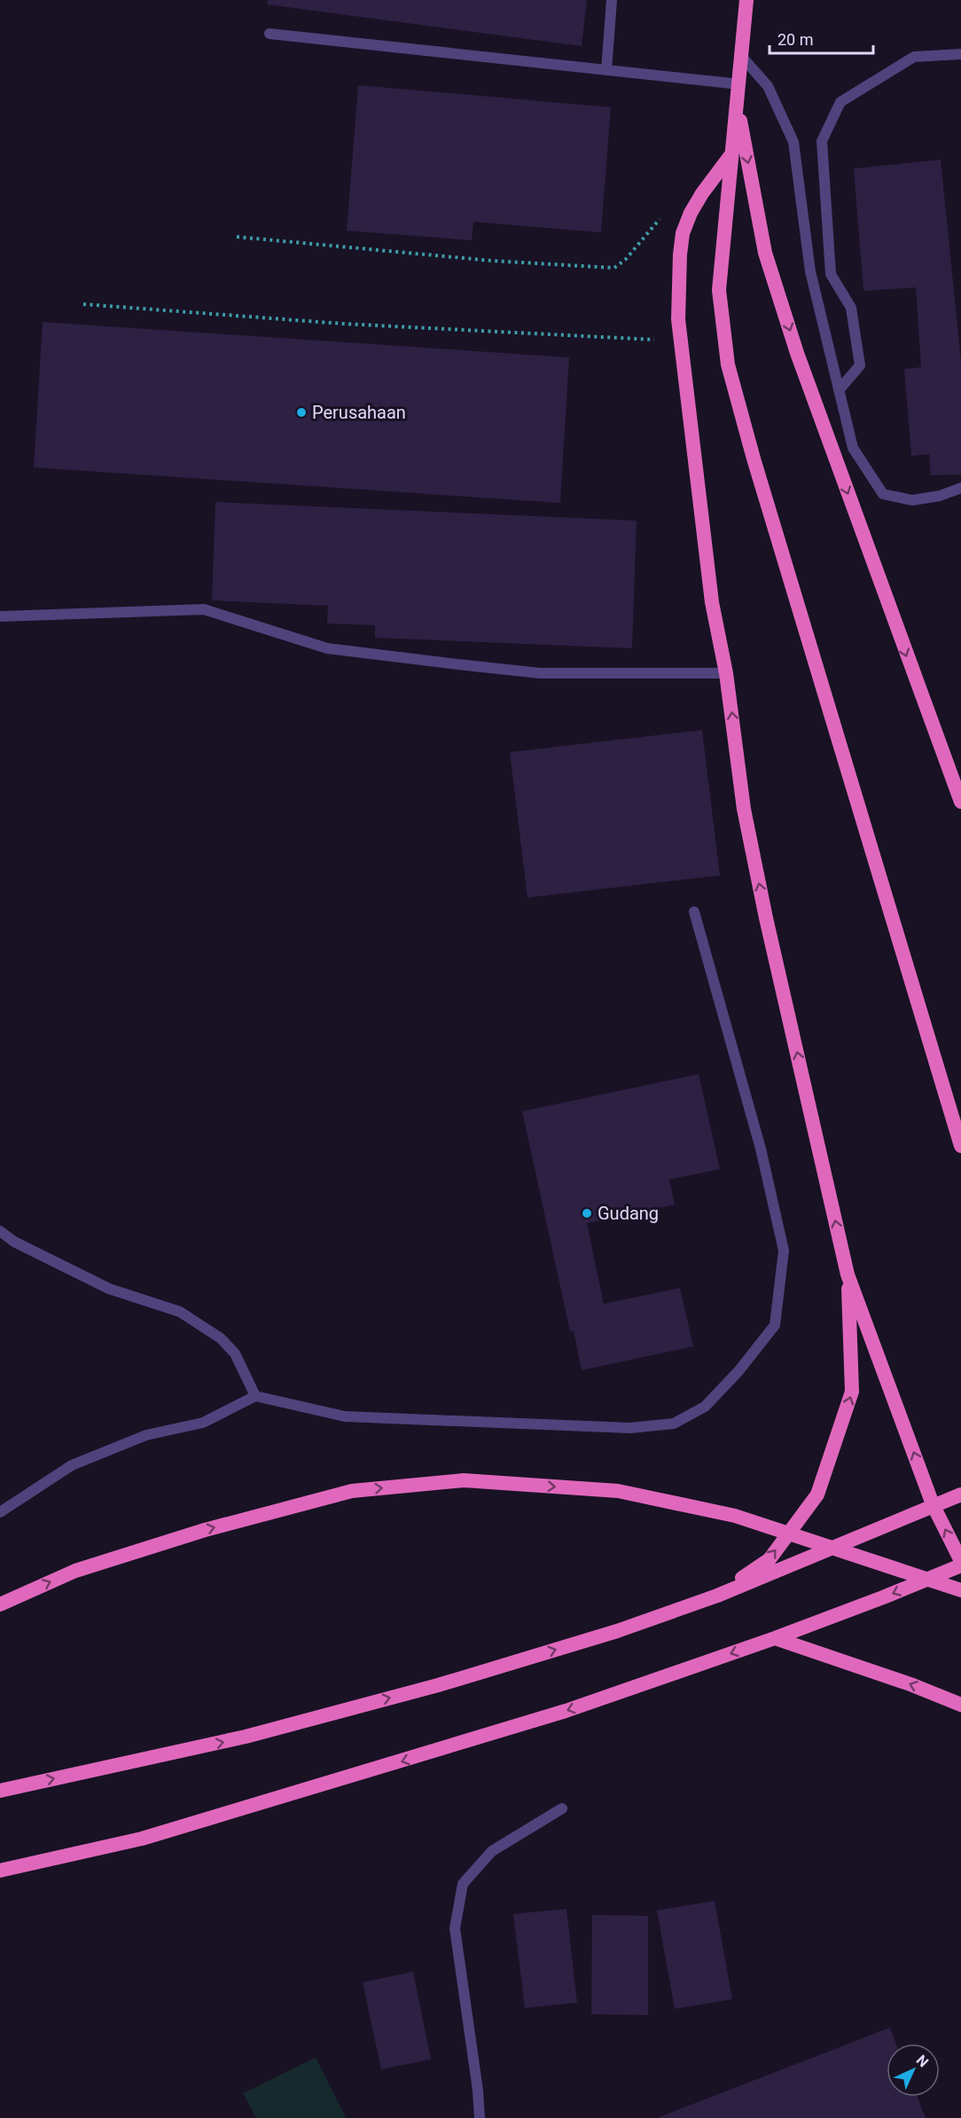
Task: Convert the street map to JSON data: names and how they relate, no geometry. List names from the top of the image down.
{
  "places": ["Perusahaan", "Gudang"],
  "scale_bar": "20 m",
  "north": "top right"
}
